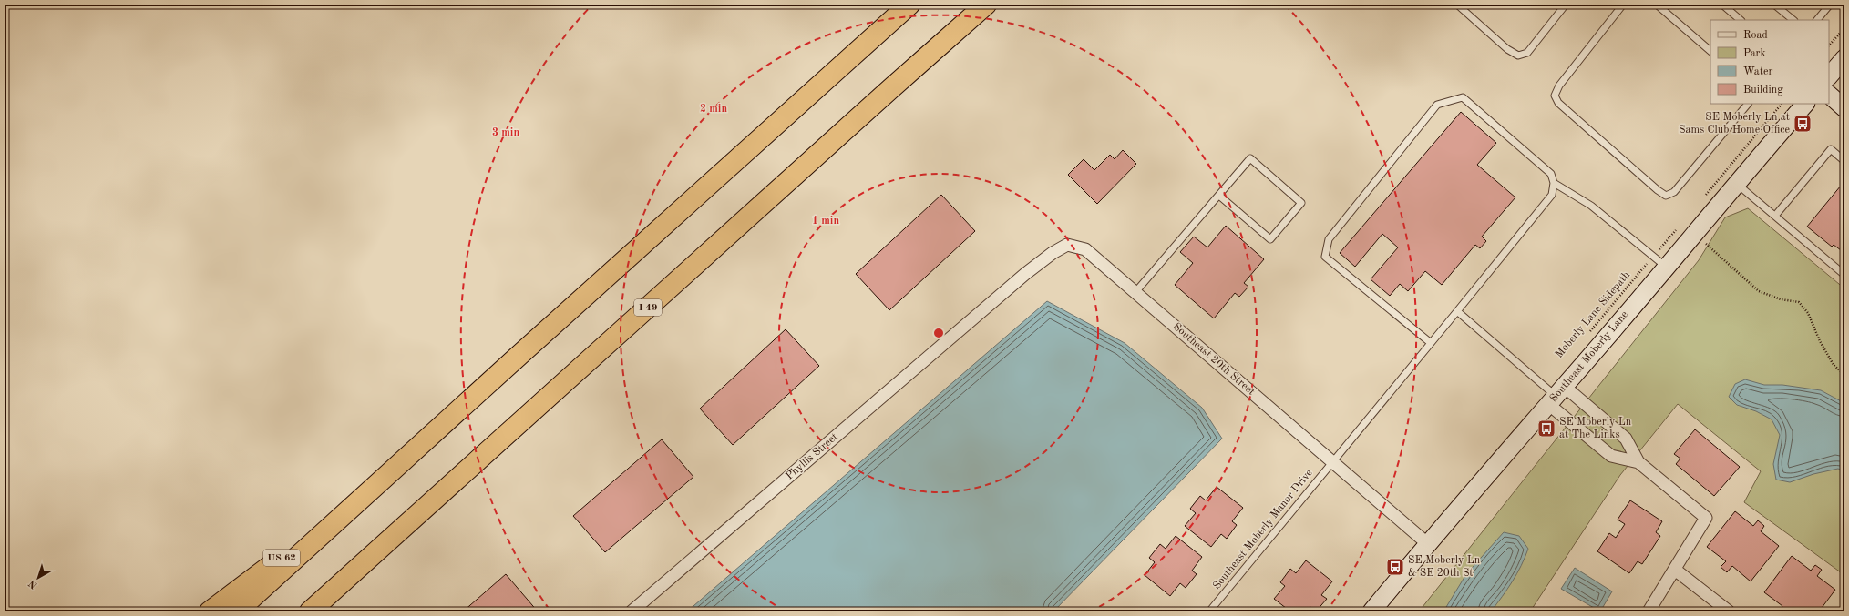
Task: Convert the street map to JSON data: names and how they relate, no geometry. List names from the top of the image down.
{
  "streets": {
    "highway": ["I 49", "US 62"],
    "street": ["Southeast Moberly Lane", "Southeast 20th Street", "Phyllis Street"],
    "lane": ["Southeast Moberly Manor Drive"],
    "path": ["Moberly Lane Sidepath"]
  },
  "crossings": [
    ["Southeast Moberly Lane", "Southeast 20th Street"],
    ["Southeast 20th Street", "Phyllis Street"],
    ["Southeast 20th Street", "Southeast Moberly Manor Drive"]
  ],
  "places": {
    "bus stop": ["SE Moberly Ln at Sams Club Home Office", "SE Moberly Ln at The Links", "SE Moberly Ln & SE 20th St"]
  },
  "legend": [
    "Road",
    "Park",
    "Water",
    "Building"
  ],
  "north": "bottom left",
  "rings": ["2 min", "3 min", "1 min"]
}
